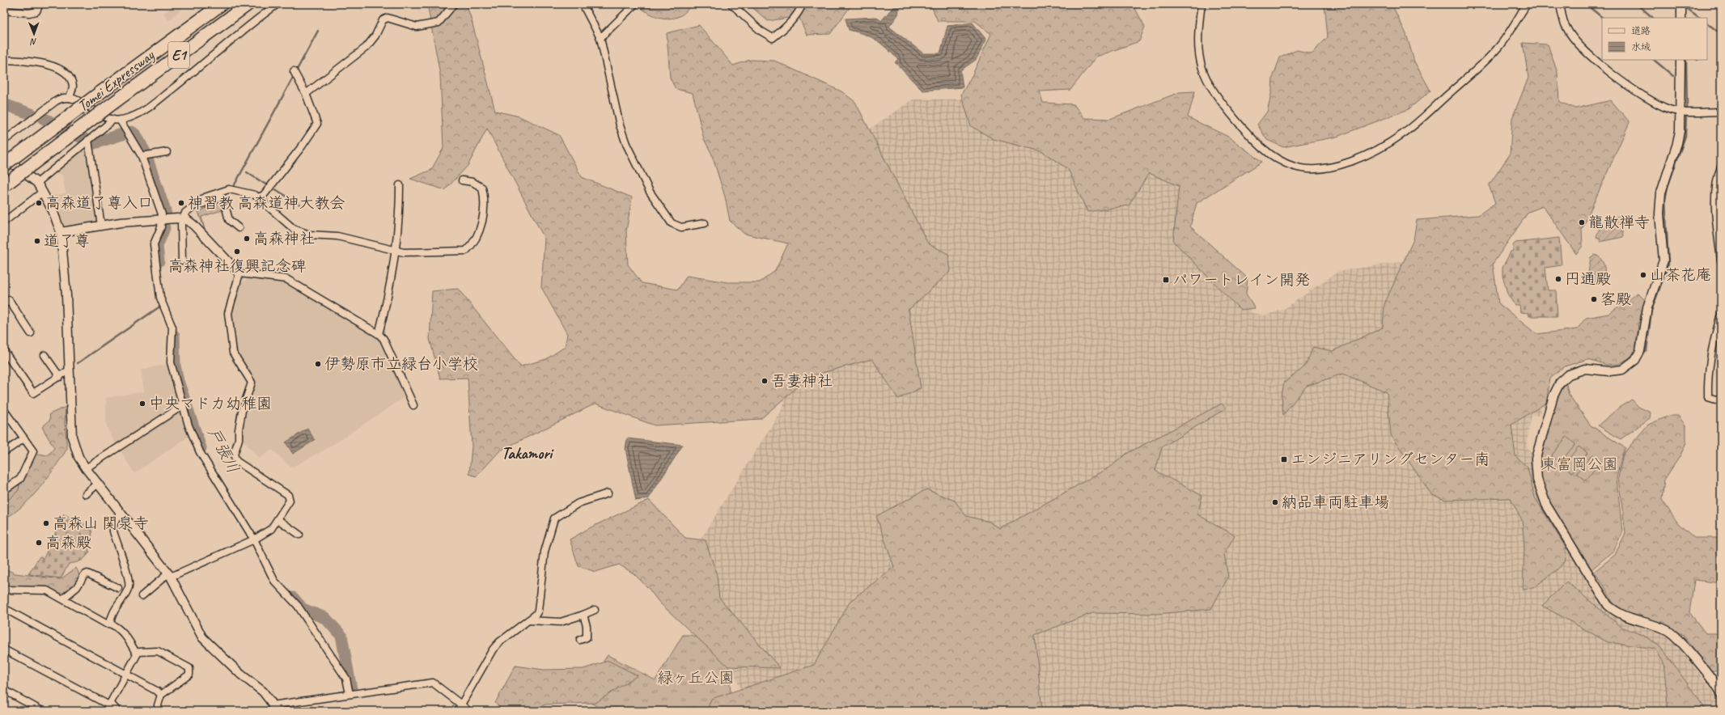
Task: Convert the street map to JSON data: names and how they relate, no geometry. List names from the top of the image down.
{
  "streets": {
    "highway": ["E1", "Tomei Expressway"]
  },
  "districts": ["Takamori"],
  "water": ["戸張川"],
  "parks": ["東富岡公園", "緑ヶ丘公園"],
  "places": {
    "other": [
      "高森道了尊入口",
      "神習教 高森道神大教会",
      "龍散禅寺",
      "高森神社",
      "道了尊",
      "高森神社復興記念碑",
      "山茶花庵",
      "円通殿",
      "客殿",
      "伊勢原市立緑台小学校",
      "吾妻神社",
      "中央マドカ幼稚園",
      "納品車両駐車場",
      "高森山 関泉寺",
      "高森殿"
    ],
    "transit": ["パワートレイン開発", "エンジニアリングセンター南"]
  },
  "legend": ["道路", "水域"],
  "north": "bottom"
}
